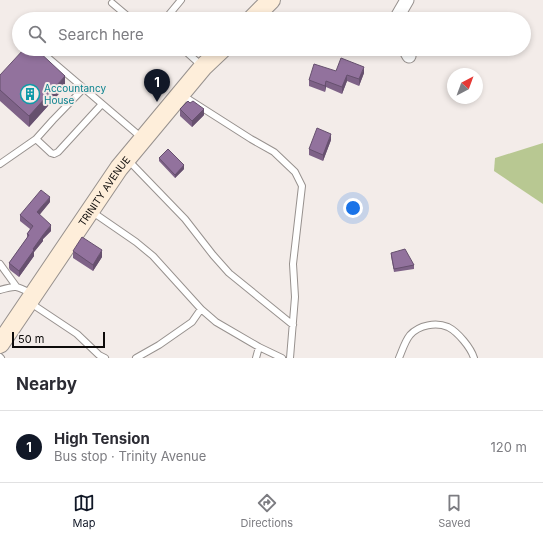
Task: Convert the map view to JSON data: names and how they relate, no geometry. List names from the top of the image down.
{
  "streets": {
    "street": ["TRINITY AVENUE"]
  },
  "places": {
    "building": ["Accountancy House"]
  },
  "scale_bar": "50 m",
  "north": "top right",
  "page": {
    "search": "Search here",
    "pins": "1",
    "scale": "50 m",
    "heading": "Nearby",
    "list": [
      {
        "mark": "1",
        "name": "High Tension",
        "note": "Bus stop · Trinity Avenue",
        "value": "120 m"
      }
    ],
    "nav": ["Map", "Directions", "Saved"]
  }
}
